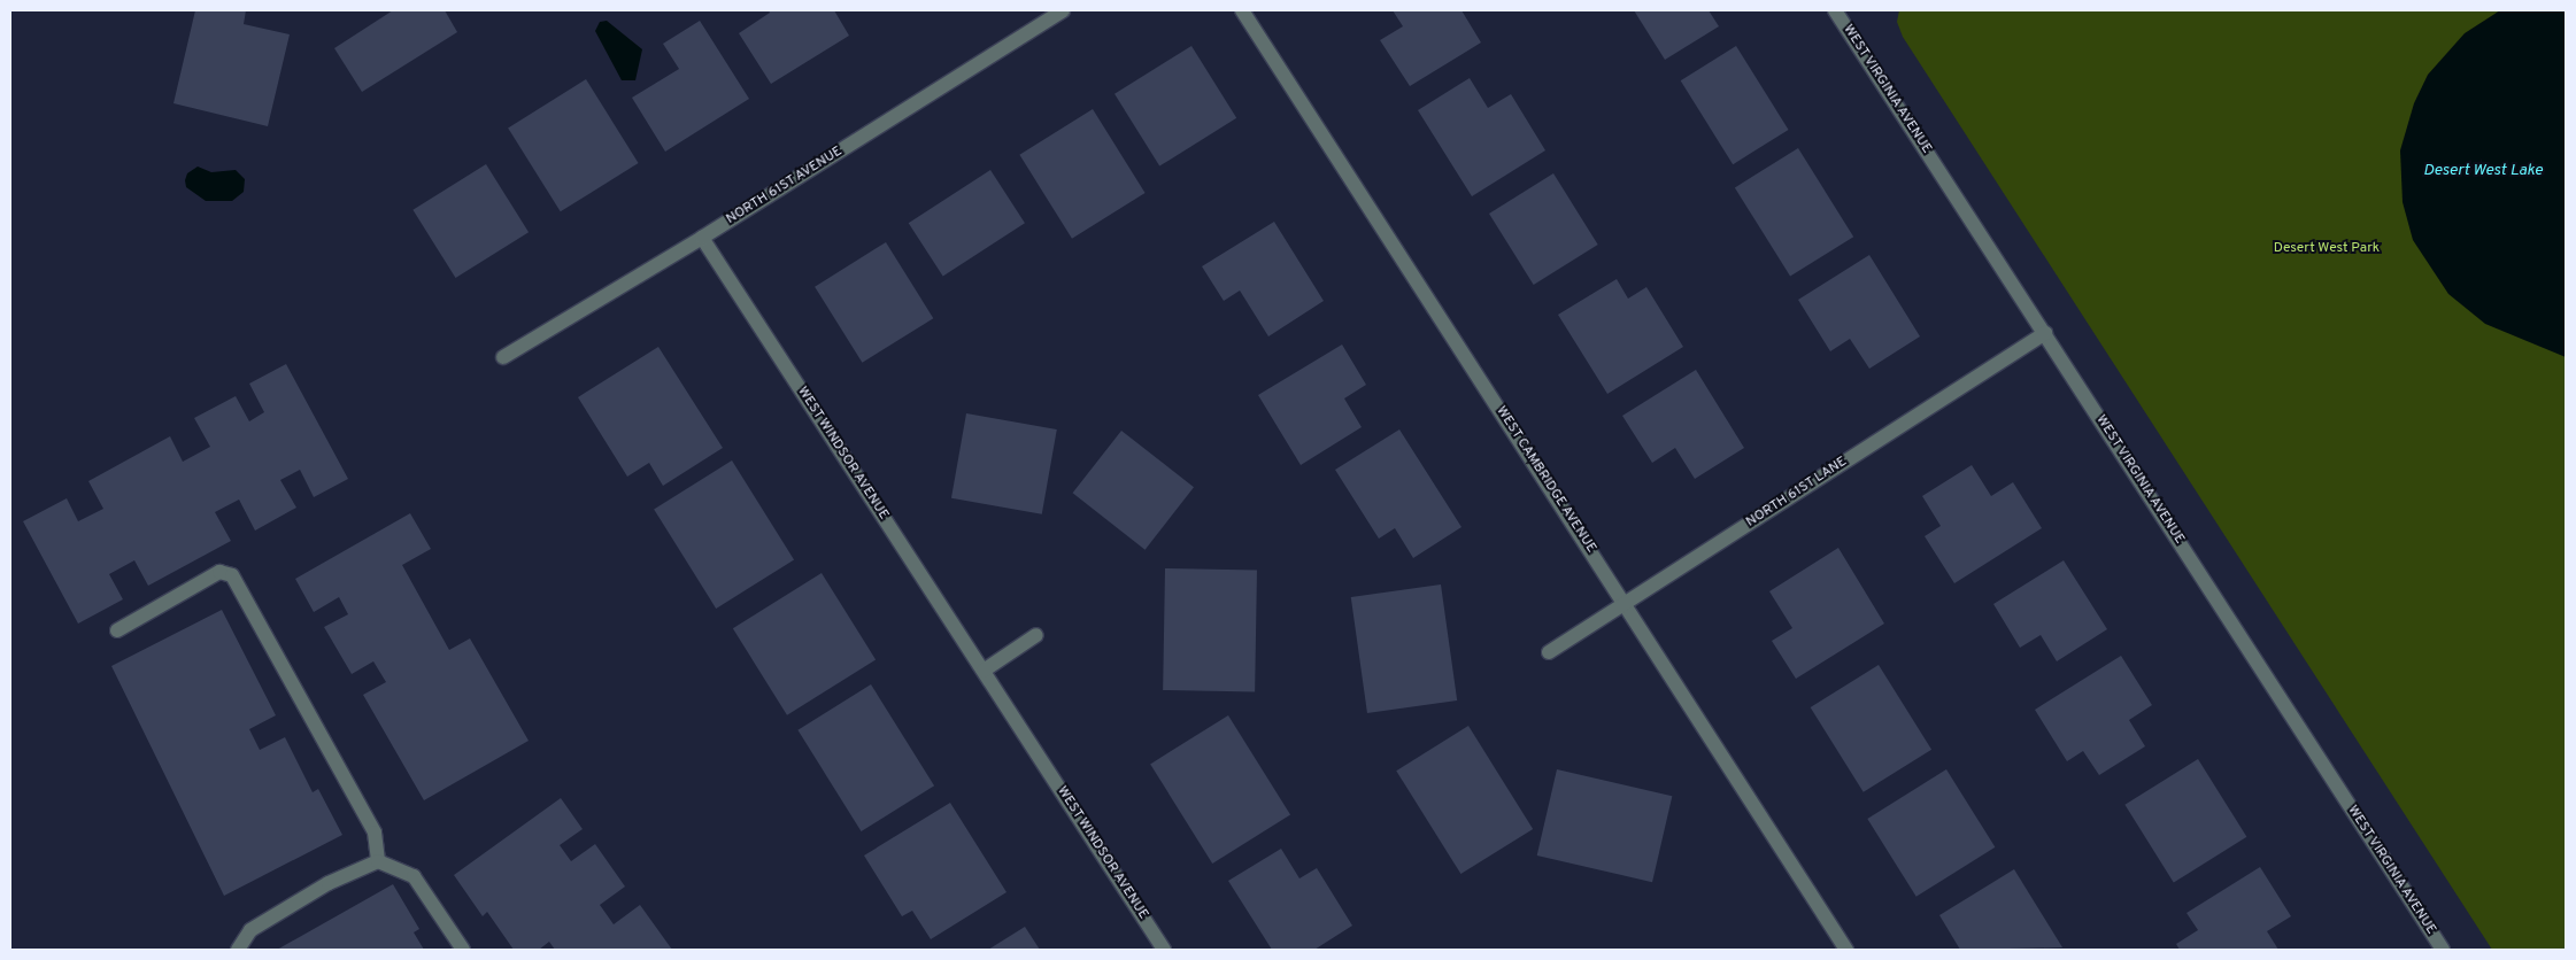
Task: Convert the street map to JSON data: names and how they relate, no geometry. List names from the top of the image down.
{
  "streets": {
    "street": [
      "WEST VIRGINIA AVENUE",
      "NORTH 61ST AVENUE",
      "WEST WINDSOR AVENUE",
      "WEST CAMBRIDGE AVENUE",
      "NORTH 61ST LANE"
    ]
  },
  "crossings": [
    ["WEST VIRGINIA AVENUE", "NORTH 61ST LANE"],
    ["NORTH 61ST AVENUE", "WEST WINDSOR AVENUE"],
    ["WEST CAMBRIDGE AVENUE", "NORTH 61ST LANE"]
  ],
  "water": ["Desert West Lake"],
  "parks": ["Desert West Park"]
}
